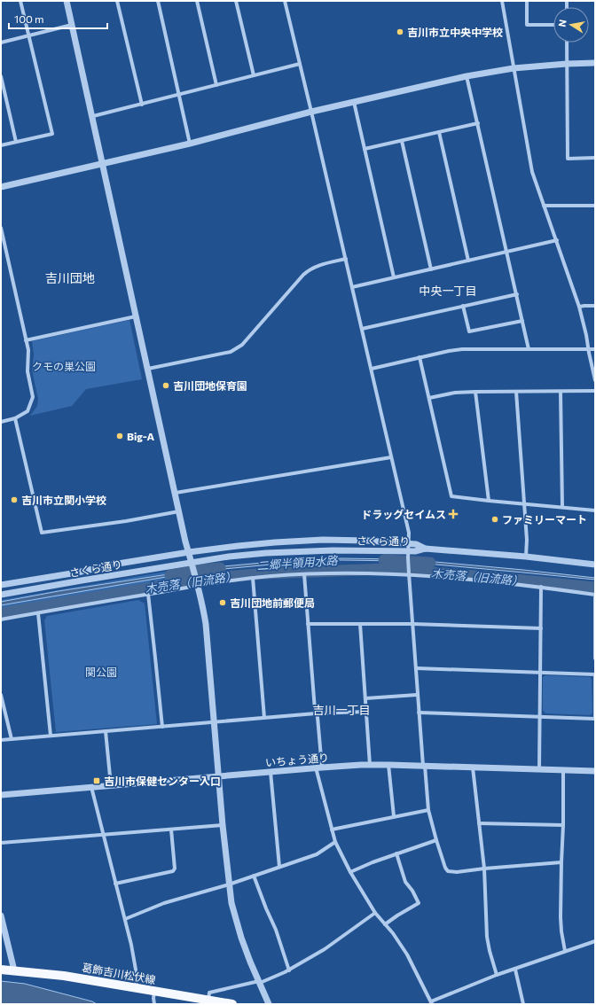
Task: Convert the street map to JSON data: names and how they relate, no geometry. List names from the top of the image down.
{
  "streets": {
    "main road": ["葛飾吉川松伏線"],
    "street": ["さくら通り", "いちょう通り"]
  },
  "districts": ["吉川団地", "中央一丁目", "吉川一丁目"],
  "water": ["二郷半領用水路", "木売落（旧流路）"],
  "parks": ["クモの巣公園", "関公園"],
  "places": {
    "other": [
      "吉川市立中央中学校",
      "吉川団地保育園",
      "Big-A",
      "吉川市立関小学校",
      "ファミリーマート",
      "吉川団地前郵便局"
    ],
    "health": ["ドラッグセイムス"],
    "transit": ["吉川市保健センター入口"]
  },
  "scale_bar": "100 m",
  "north": "left"
}
